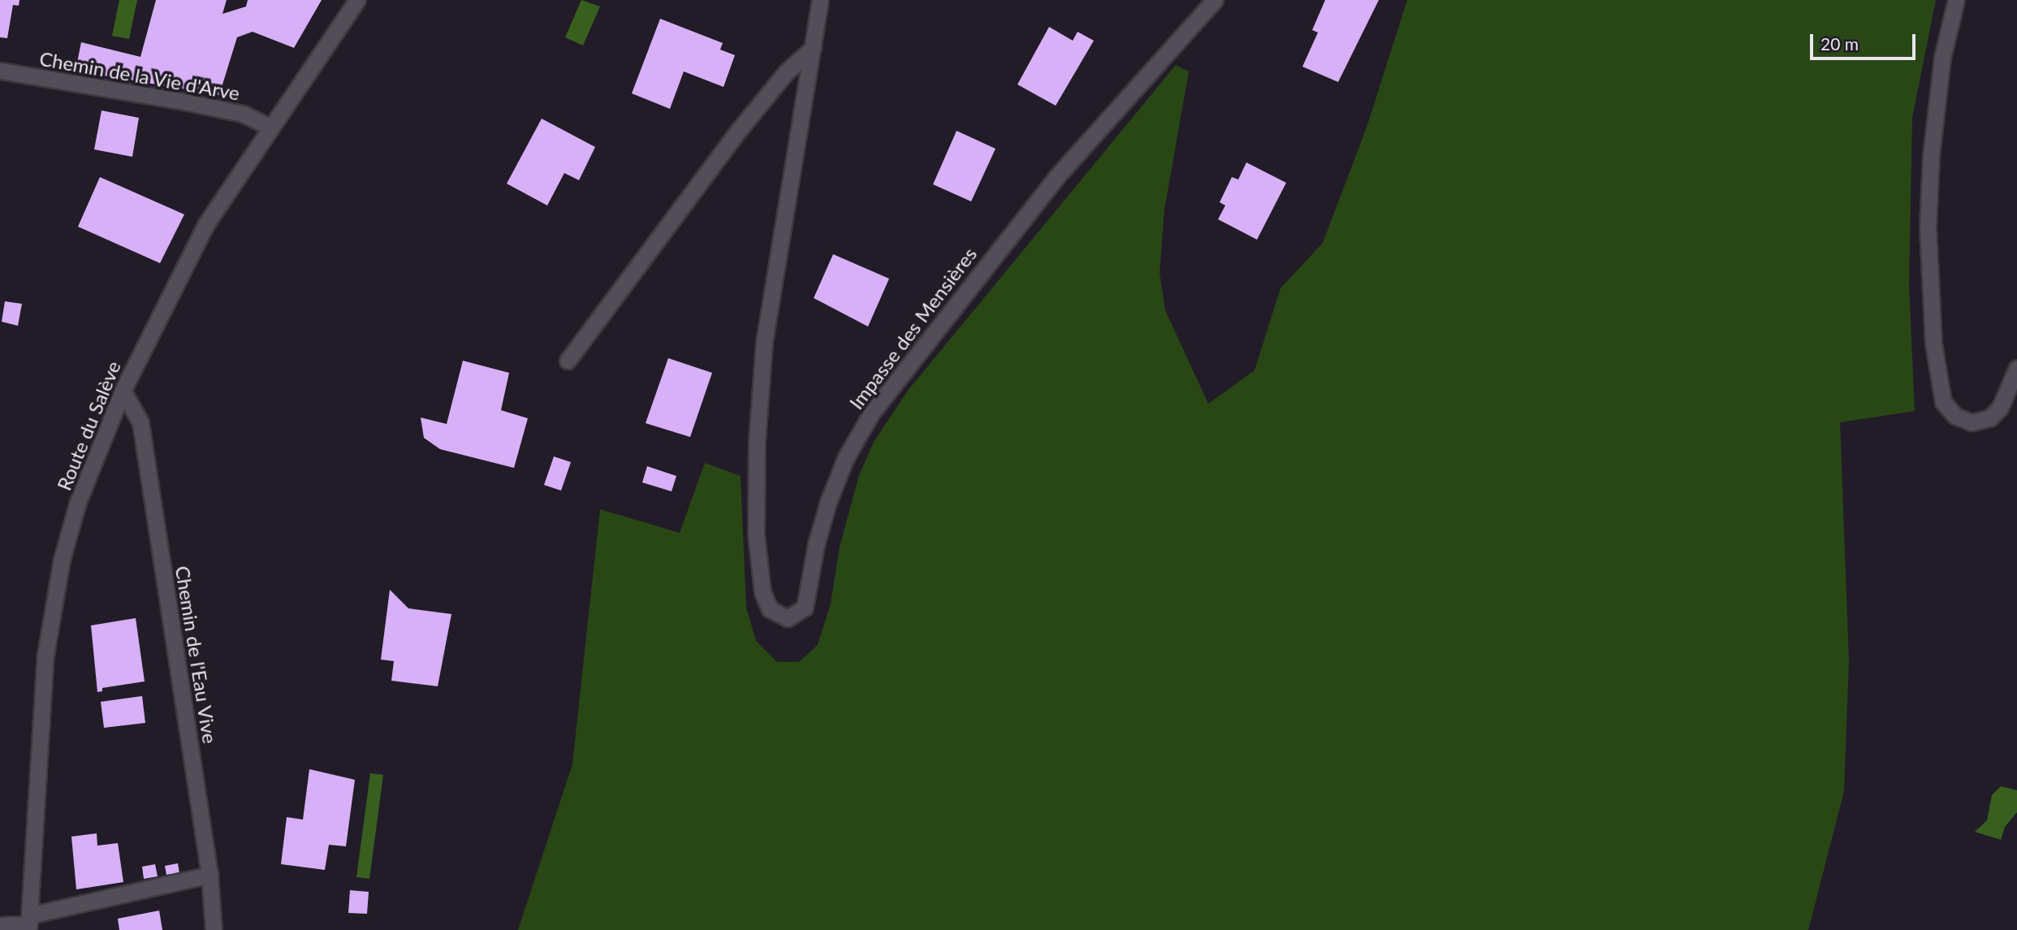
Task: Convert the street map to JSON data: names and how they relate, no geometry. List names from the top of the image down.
{
  "streets": {
    "street": [
      "Chemin de la Vie d'Arve",
      "Impasse des Mensières",
      "Route du Salève",
      "Chemin de l'Eau Vive"
    ]
  },
  "crossings": [
    ["Chemin de la Vie d'Arve", "Route du Salève"],
    ["Route du Salève", "Chemin de l'Eau Vive"]
  ],
  "scale_bar": "20 m"
}
